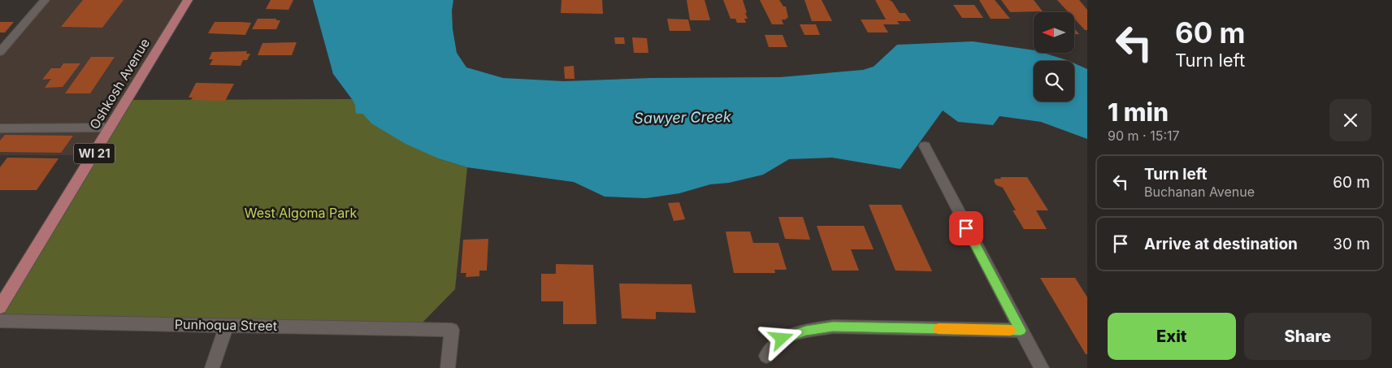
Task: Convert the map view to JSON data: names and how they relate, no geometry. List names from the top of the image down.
{
  "streets": {
    "main road": ["Oshkosh Avenue", "WI 21"],
    "street": ["Punhoqua Street"]
  },
  "water": ["Sawyer Creek"],
  "parks": ["West Algoma Park"],
  "north": "left",
  "page": {
    "turn": ["60 m", "Turn left"],
    "heading": ["1 min", "90 m · 15:17"],
    "list": [
      {
        "name": "Turn left",
        "note": "Buchanan Avenue",
        "value": "60 m"
      },
      {
        "name": "Arrive at destination",
        "value": "30 m"
      }
    ],
    "buttons": ["Exit", "Share"]
  }
}
